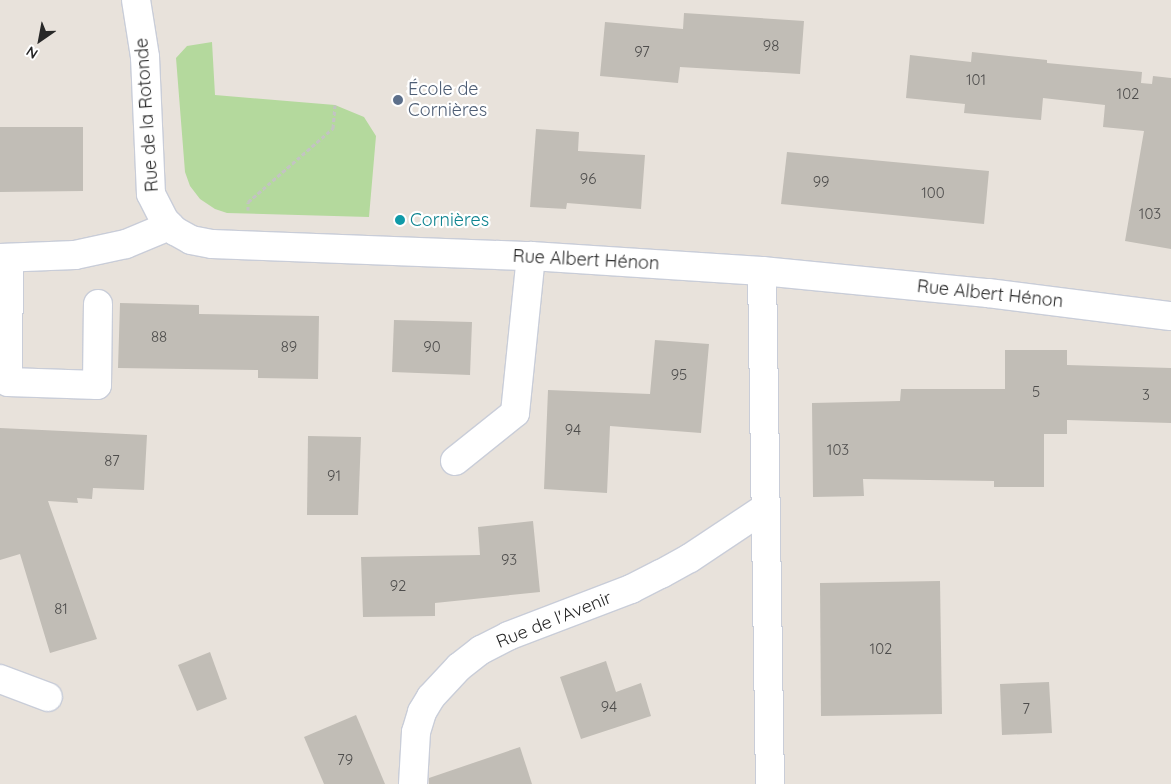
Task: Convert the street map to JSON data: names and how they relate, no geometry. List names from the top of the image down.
{
  "streets": {
    "street": ["Rue de la Rotonde", "Rue Albert Hénon", "Rue de l'Avenir"]
  },
  "crossings": [
    ["Rue de la Rotonde", "Rue Albert Hénon"]
  ],
  "places": ["École de Cornières", "Cornières"],
  "house_numbers": [
    "98",
    "97",
    "101",
    "102",
    "96",
    "99",
    "100",
    "103",
    "88",
    "89",
    "90",
    "95",
    "5",
    "3",
    "94",
    "103",
    "87",
    "91",
    "93",
    "92",
    "81",
    "102",
    "94",
    "7",
    "79"
  ],
  "north": "bottom left"
}
